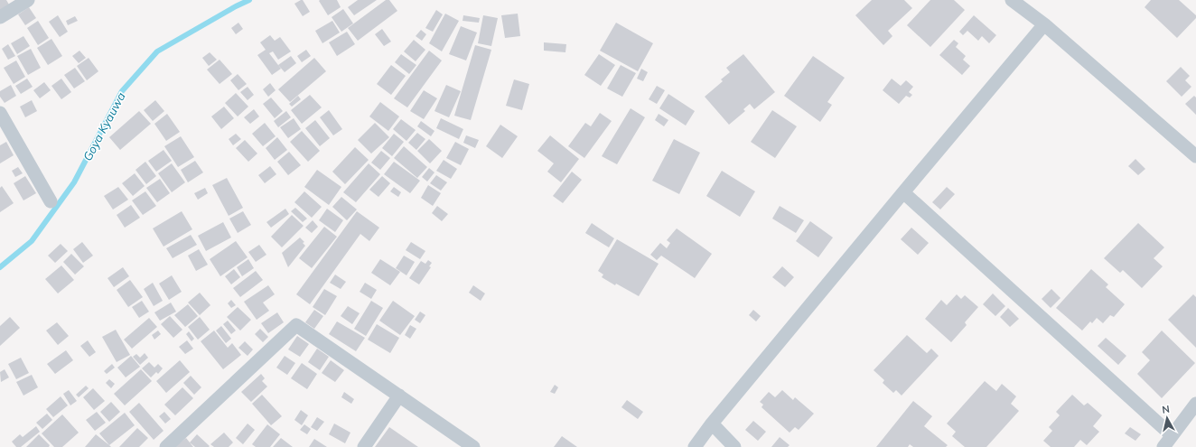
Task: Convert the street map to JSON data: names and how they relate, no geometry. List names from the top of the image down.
{
  "water": ["Goya Kyauwa"],
  "north": "top"
}
